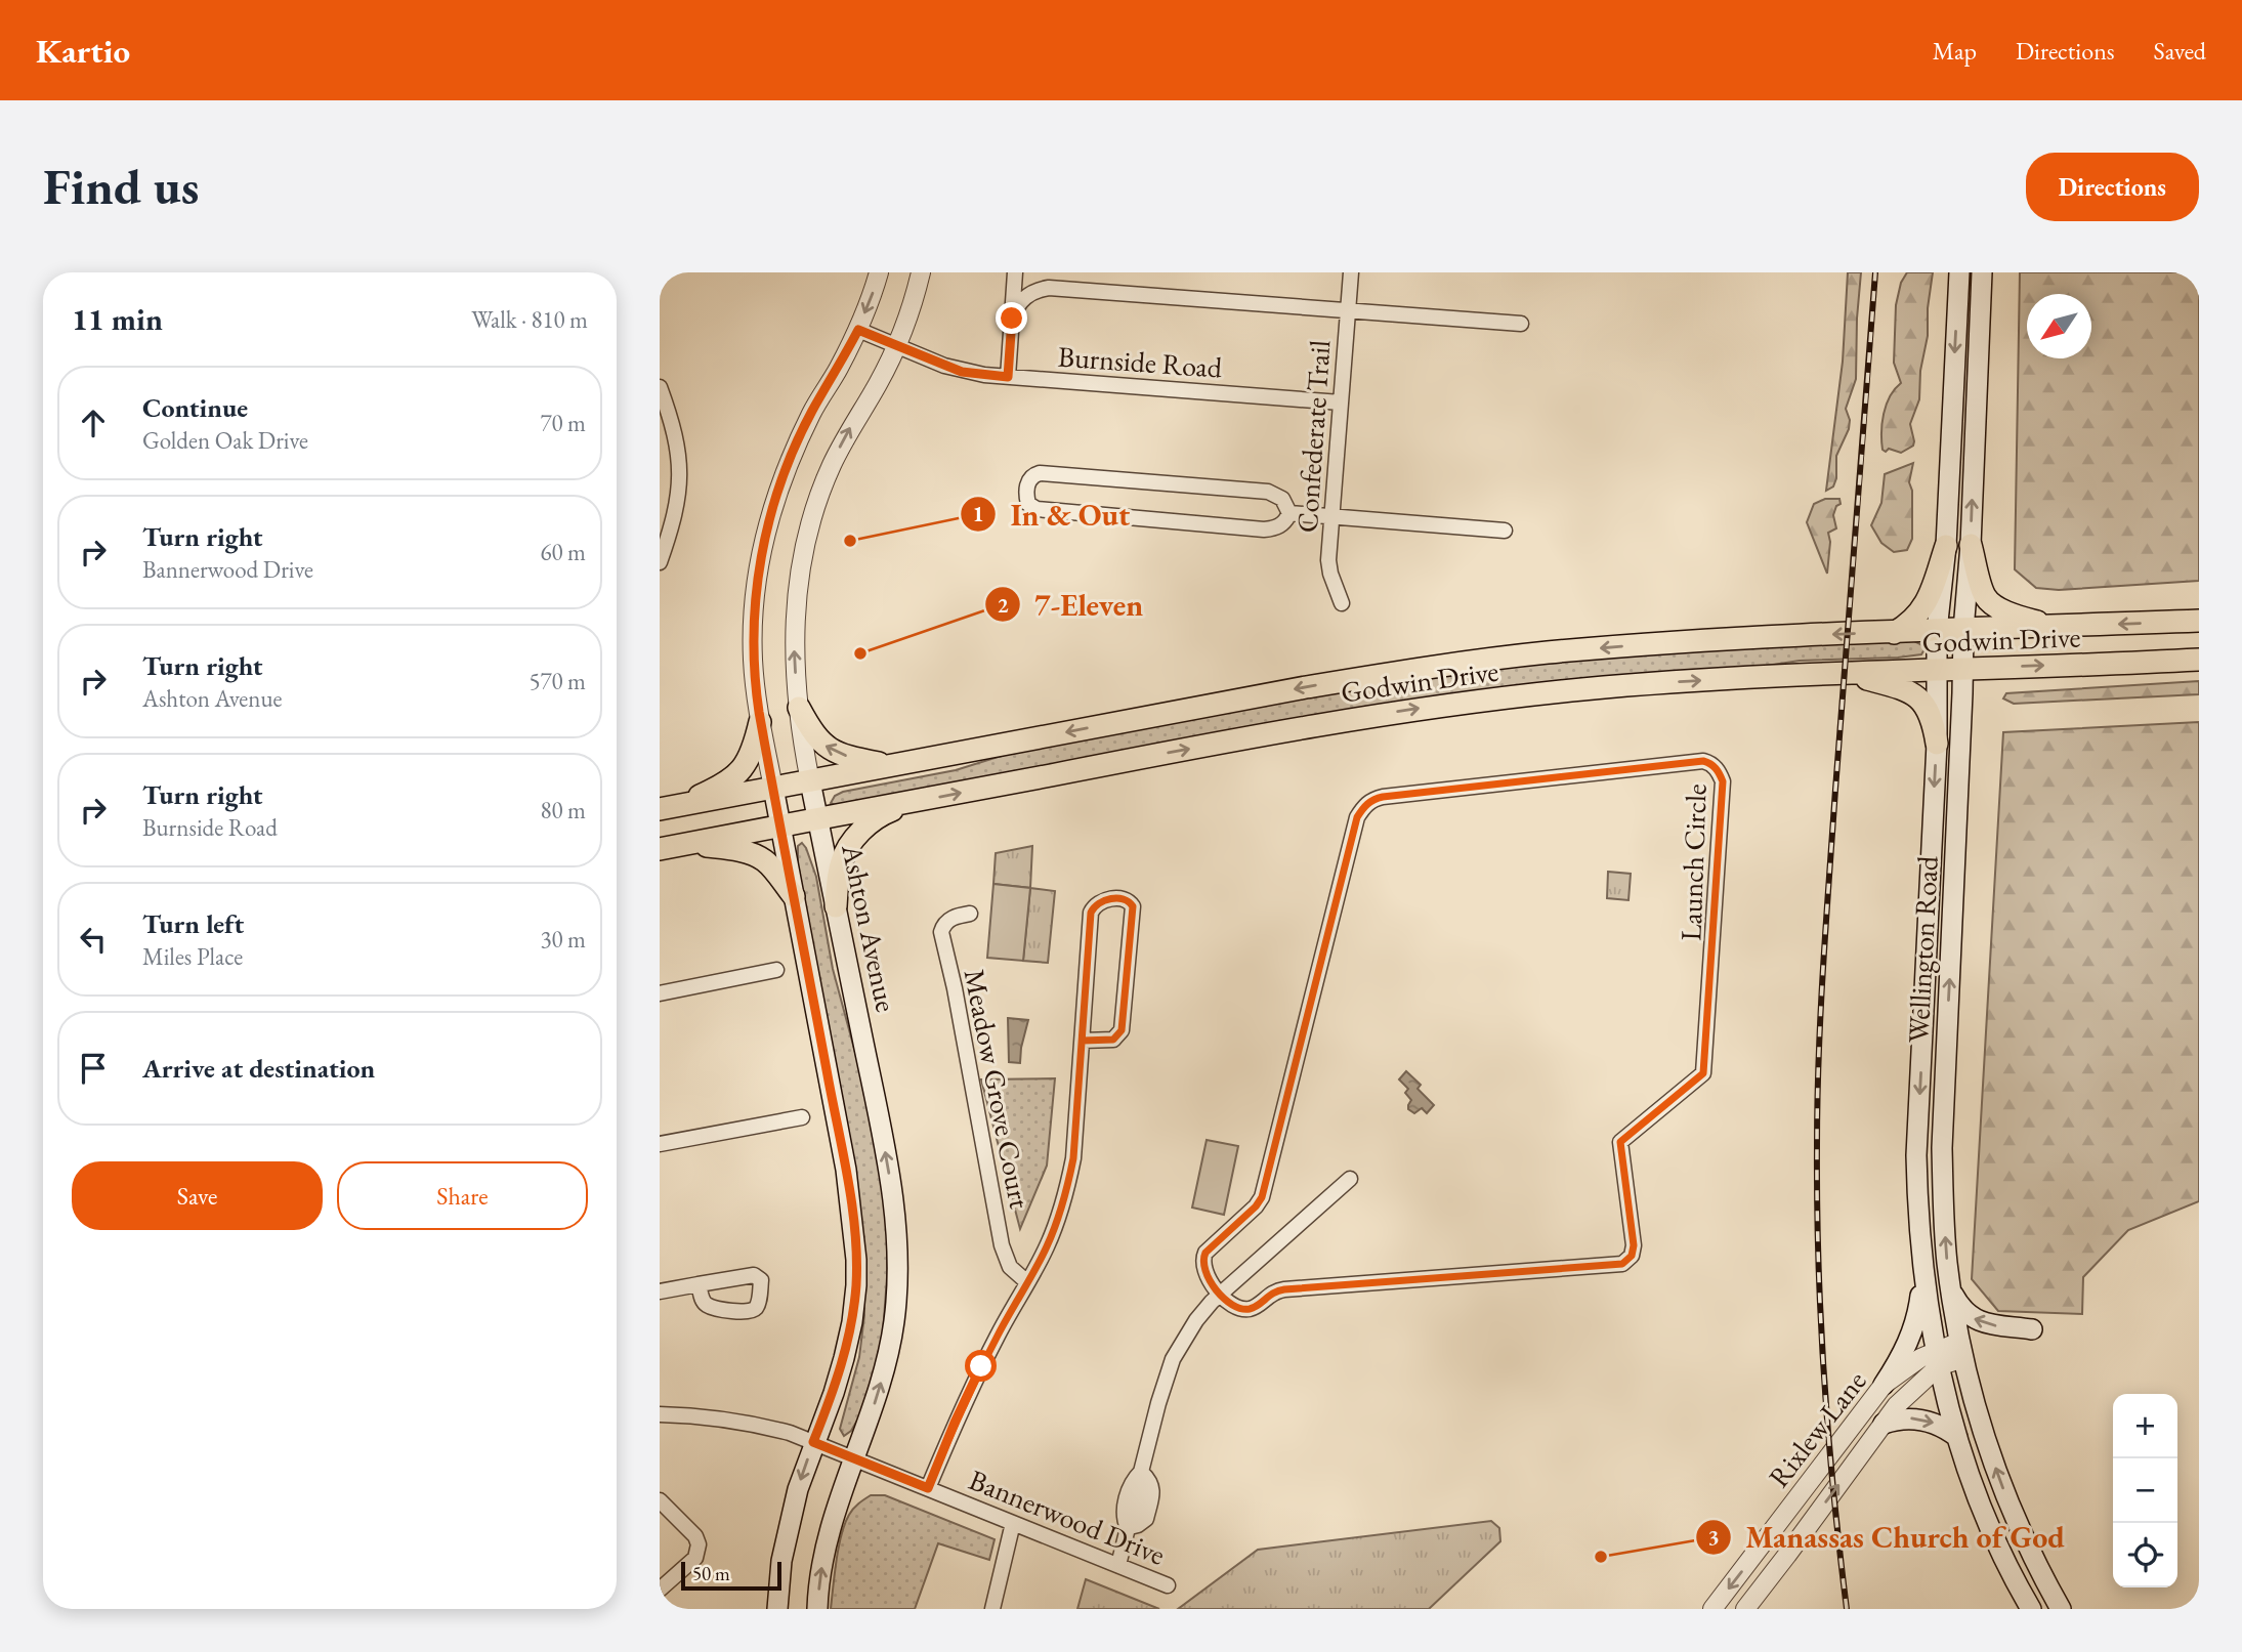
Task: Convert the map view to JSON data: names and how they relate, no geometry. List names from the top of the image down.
{
  "streets": {
    "main road": ["Godwin Drive", "Ashton Avenue", "Wellington Road"],
    "street": [
      "Burnside Road",
      "Confederate Trail",
      "Launch Circle",
      "Meadow Grove Court",
      "Rixlew Lane",
      "Bannerwood Drive"
    ]
  },
  "crossings": [
    ["Burnside Road", "Confederate Trail"],
    ["Burnside Road", "Ashton Avenue"],
    ["Godwin Drive", "Ashton Avenue"],
    ["Godwin Drive", "Wellington Road"],
    ["Ashton Avenue", "Bannerwood Drive"],
    ["Wellington Road", "Rixlew Lane"]
  ],
  "places": ["In & Out", "7-Eleven", "Manassas Church of God"],
  "scale_bar": "50 m",
  "north": "bottom left",
  "page": {
    "header": "Kartio",
    "nav": ["Map", "Directions", "Saved"],
    "buttons": [
      "Directions",
      ["Save", "Share"]
    ],
    "title": "Find us",
    "heading": ["11 min", "Walk · 810 m"],
    "list": [
      ["Continue", "Golden Oak Drive", "70 m"],
      ["Turn right", "Bannerwood Drive", "60 m"],
      ["Turn right", "Ashton Avenue", "570 m"],
      ["Turn right", "Burnside Road", "80 m"],
      ["Turn left", "Miles Place", "30 m"],
      "Arrive at destination"
    ],
    "map_buttons": ["+", "−"],
    "scale": "50 m"
  }
}
